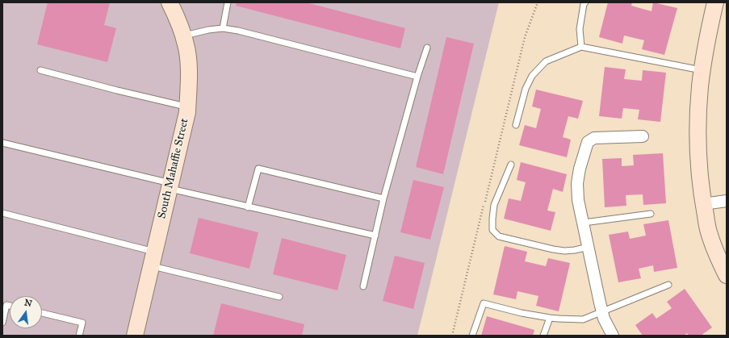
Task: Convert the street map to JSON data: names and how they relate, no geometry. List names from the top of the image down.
{
  "streets": {
    "street": ["South Mahaffie Street"]
  },
  "north": "top"
}
